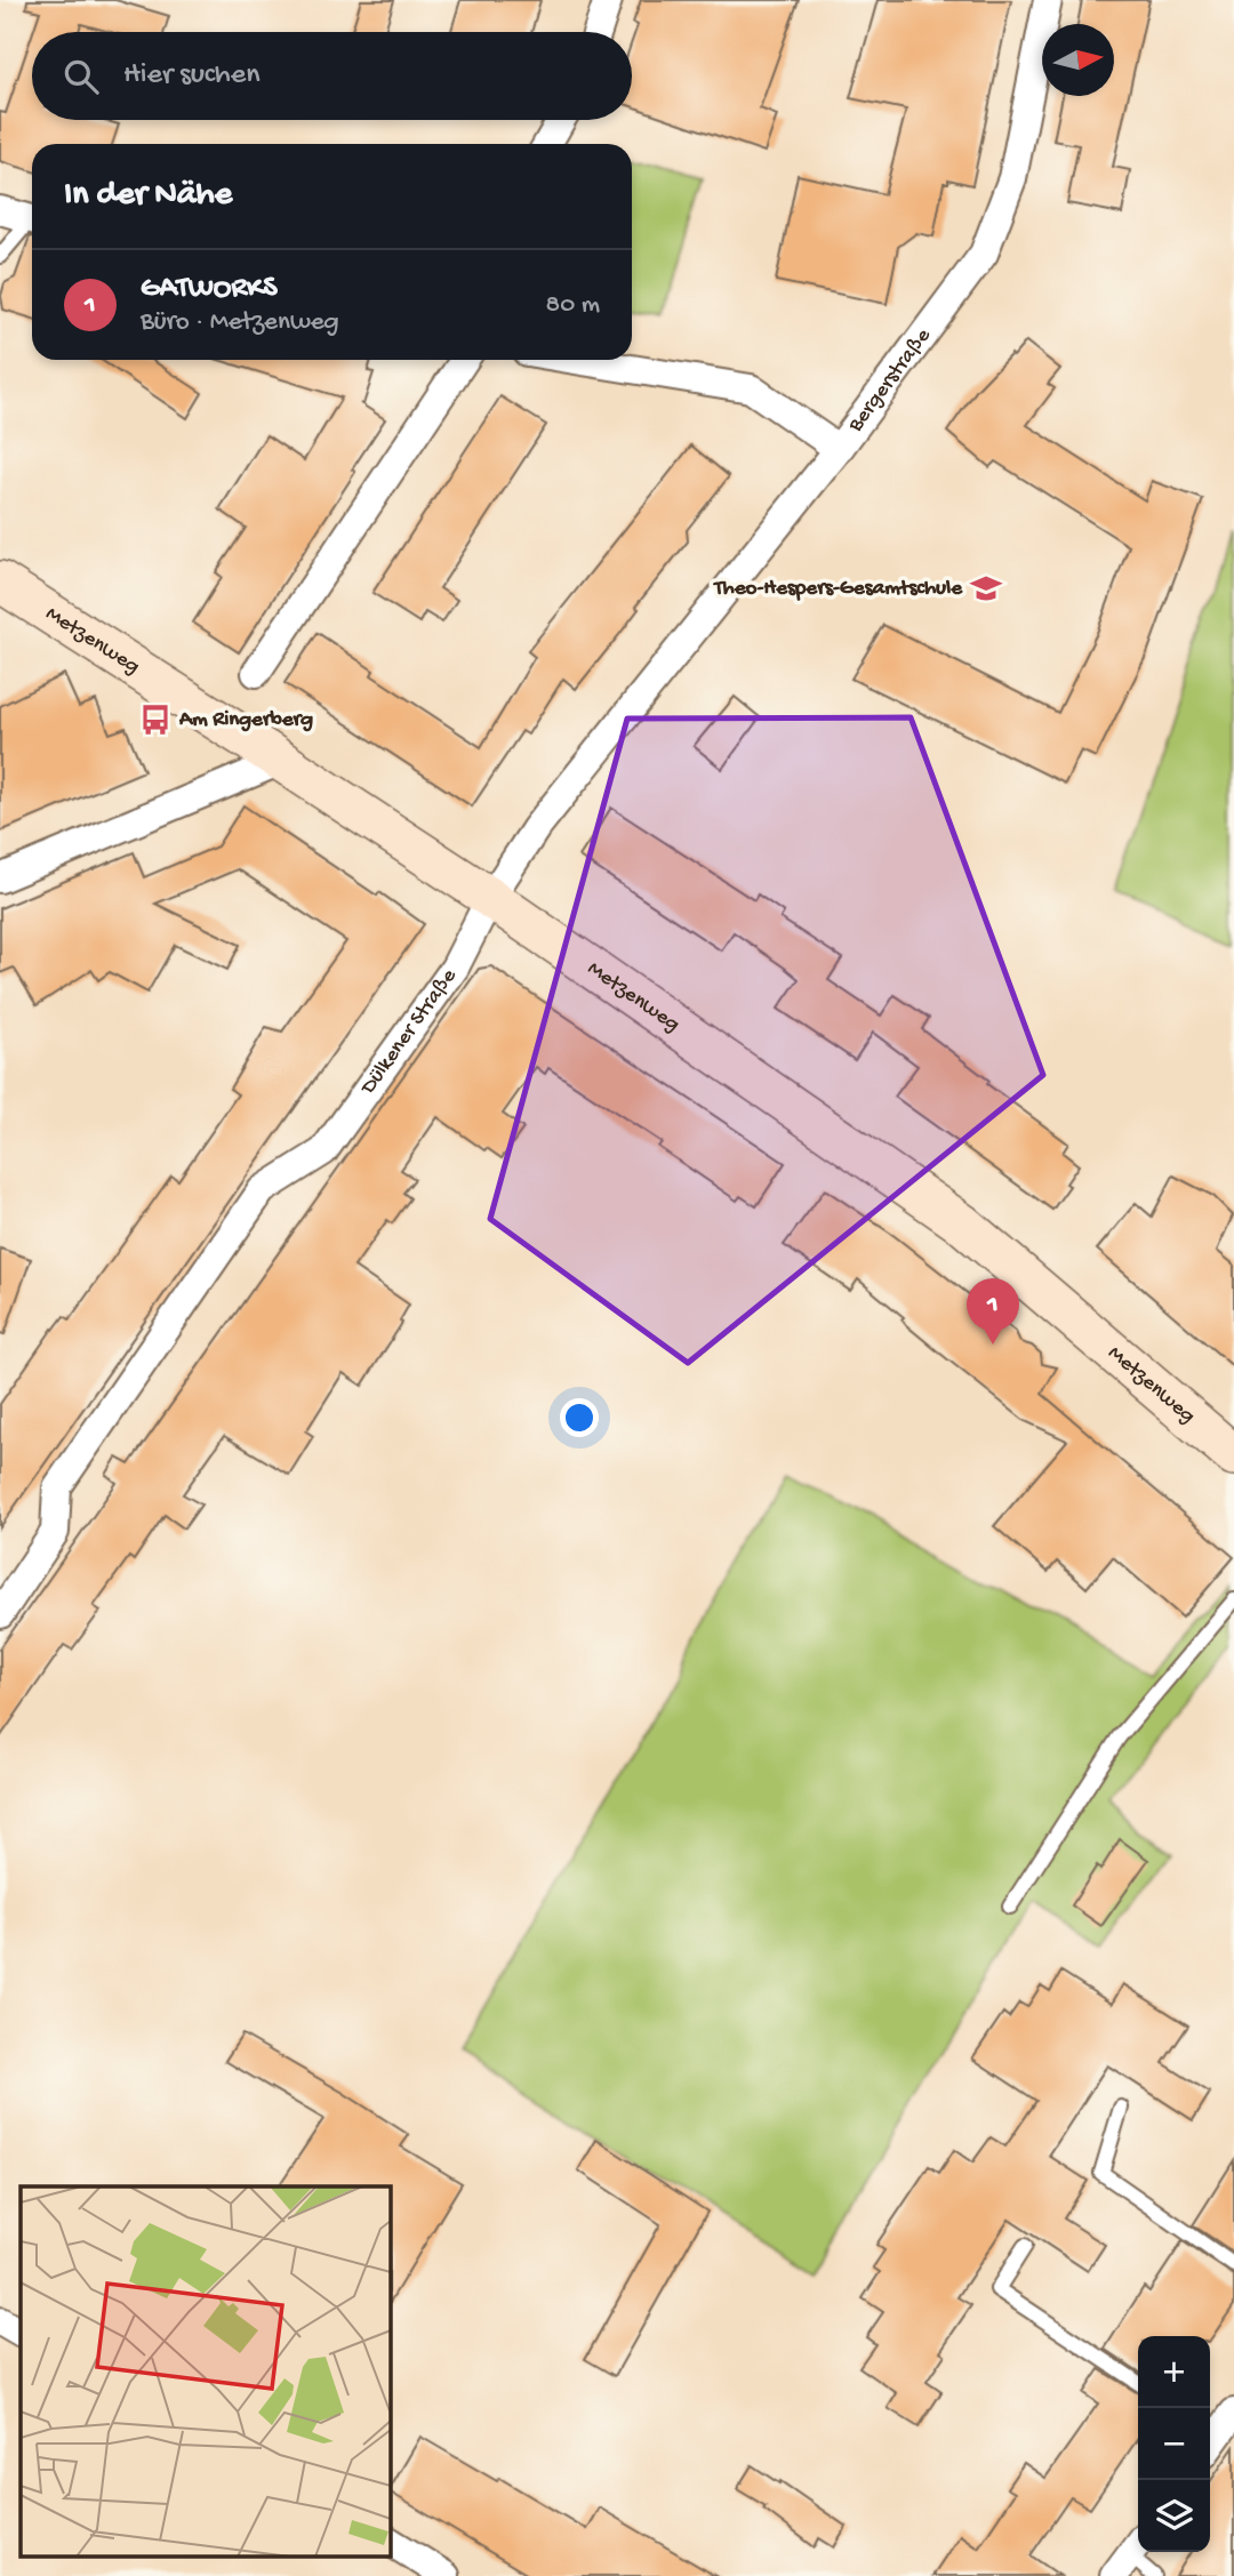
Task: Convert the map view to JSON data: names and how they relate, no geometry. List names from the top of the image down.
{
  "streets": {
    "main road": ["Metzenweg"],
    "street": ["Bergerstraße", "Dülkener Straße"]
  },
  "crossings": [
    ["Bergerstraße", "Dülkener Straße"],
    ["Metzenweg", "Dülkener Straße"]
  ],
  "places": {
    "school or university": ["Theo-Hespers-Gesamtschule"],
    "bus stop": ["Am Ringerberg"]
  },
  "north": "right",
  "page": {
    "search": "Hier suchen",
    "heading": "In der Nähe",
    "list": [
      {
        "mark": "1",
        "name": "GATWORKS",
        "note": "Büro · Metzenweg",
        "value": "80 m"
      }
    ],
    "pins": "1",
    "map_buttons": ["+", "−"]
  }
}
